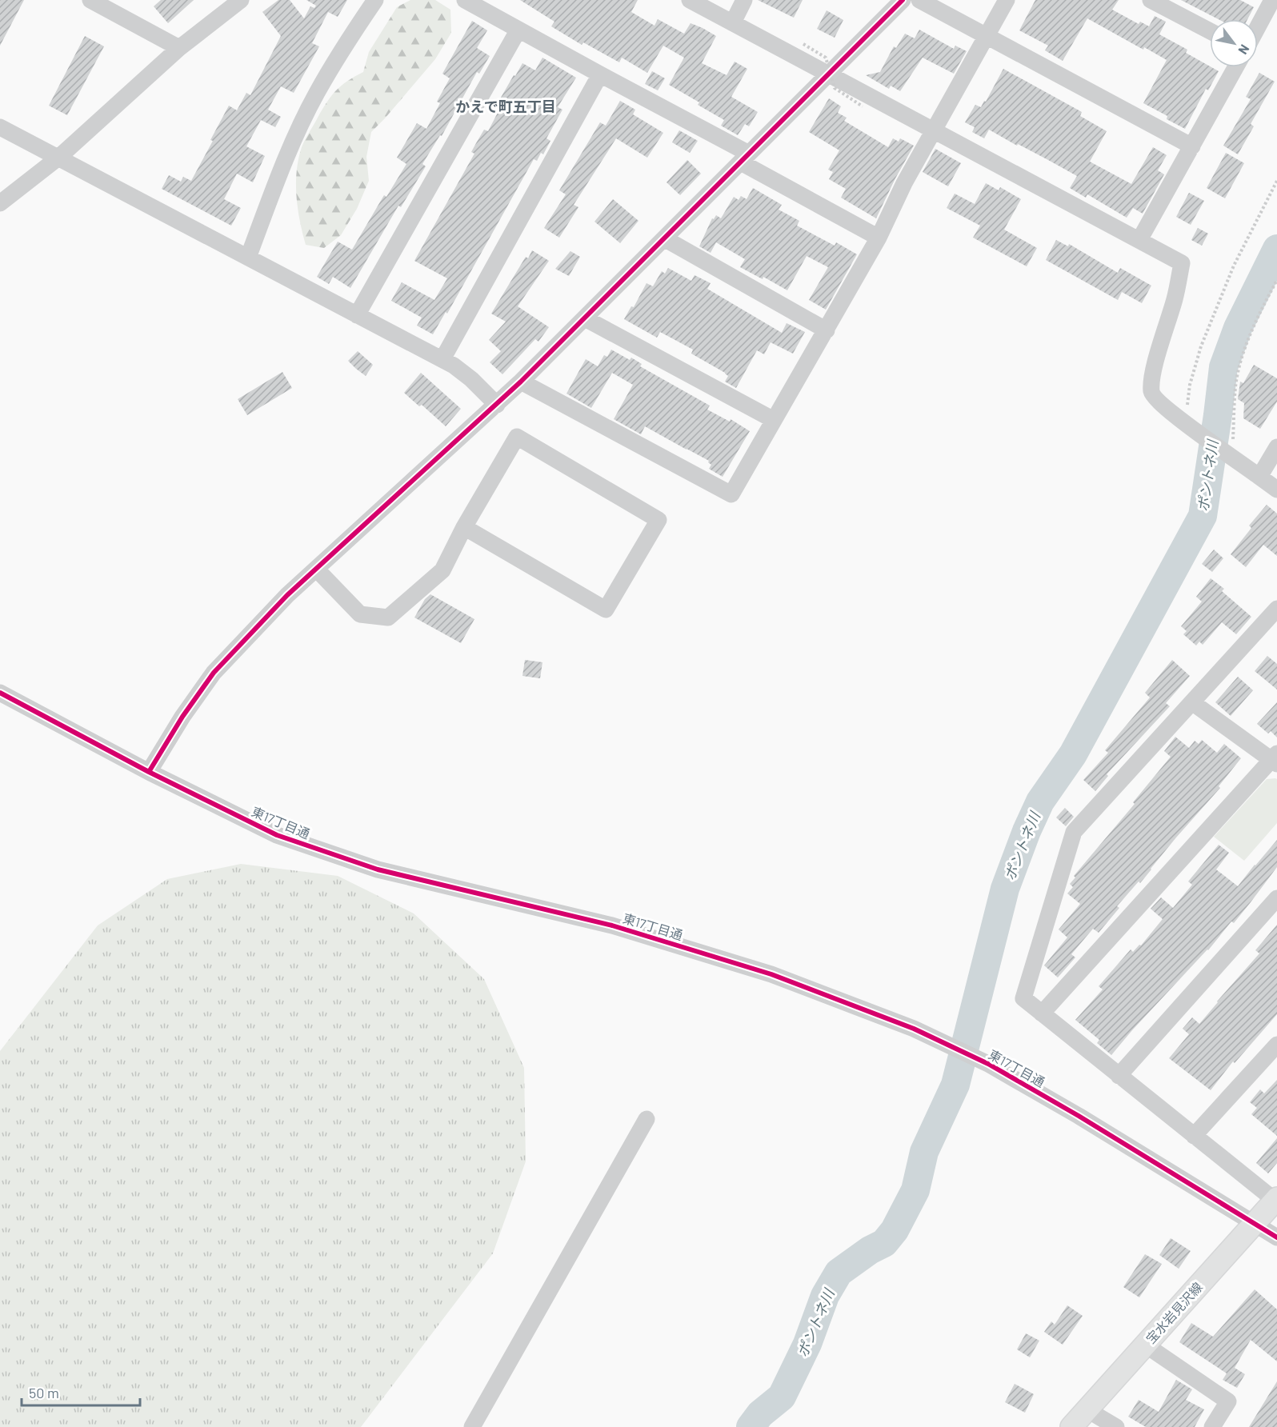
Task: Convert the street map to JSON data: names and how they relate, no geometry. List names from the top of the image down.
{
  "streets": {
    "main road": ["宝水岩見沢線"],
    "street": ["東17丁目通"]
  },
  "crossings": [
    ["東17丁目通", "宝水岩見沢線"]
  ],
  "districts": ["かえで町五丁目"],
  "water": ["ポントネ川"],
  "scale_bar": "50 m",
  "north": "bottom right"
}
